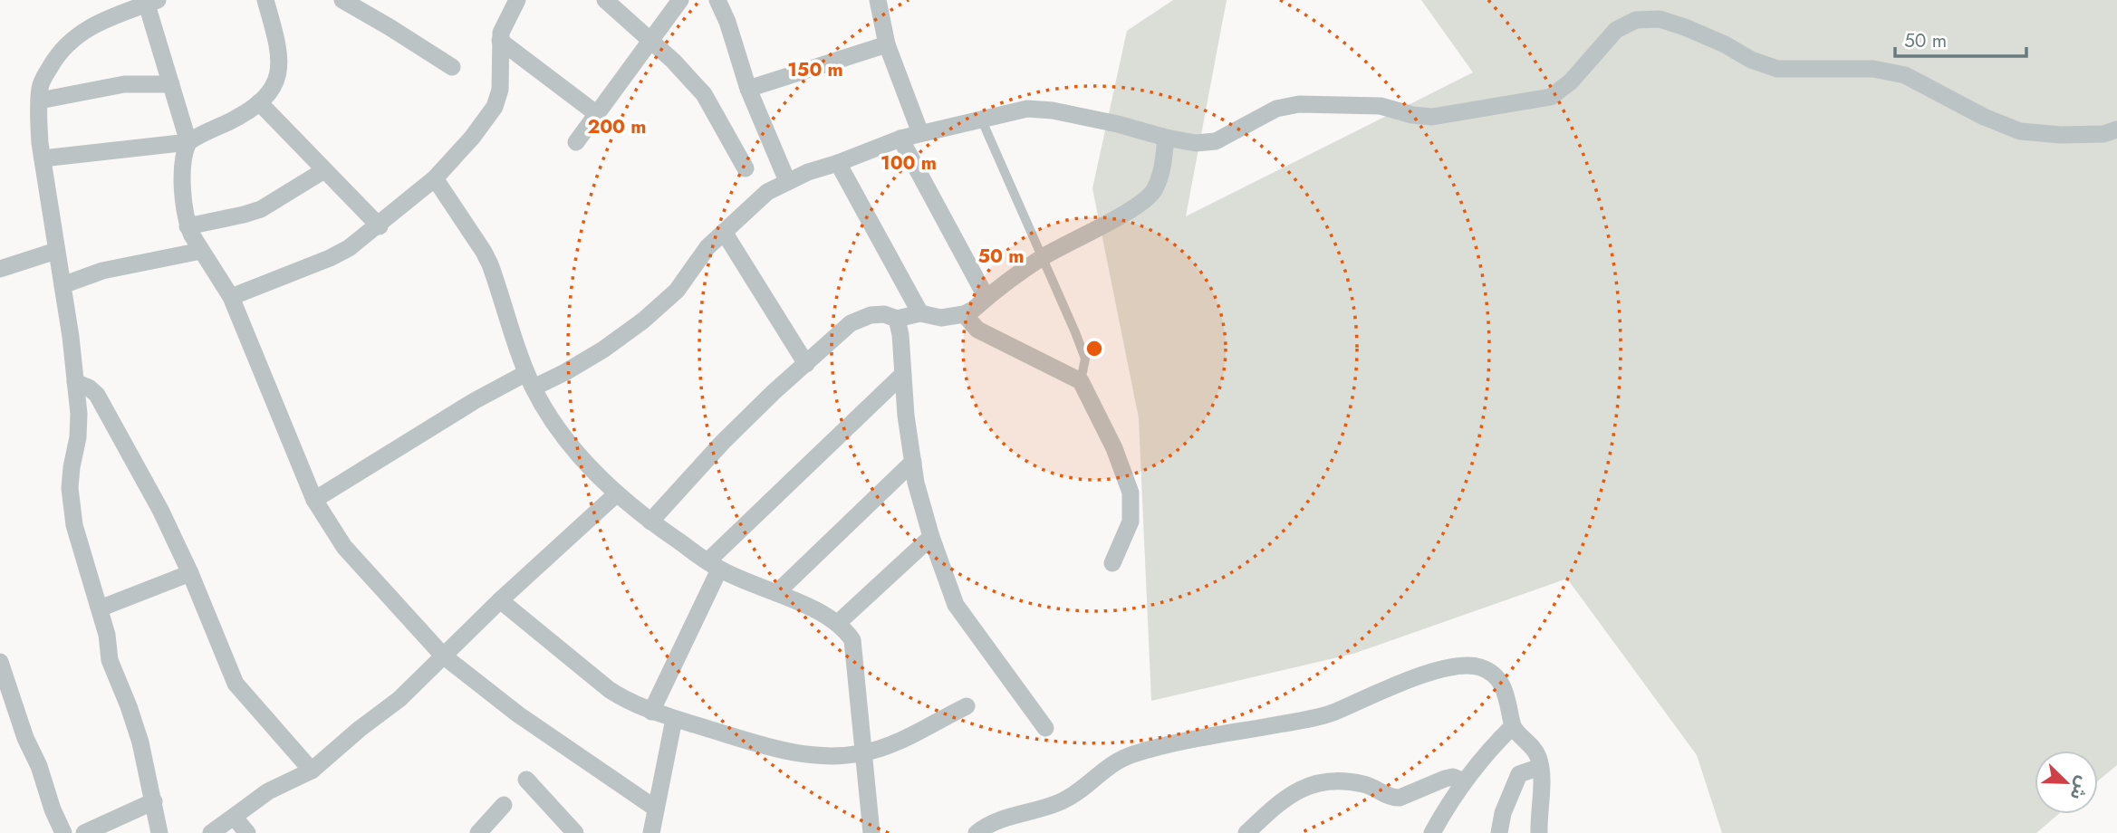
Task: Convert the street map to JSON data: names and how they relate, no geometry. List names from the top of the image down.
{
  "scale_bar": "50 m",
  "north": "bottom right",
  "rings": [
    "150 m",
    "200 m",
    "100 m",
    "50 m"
  ]
}
